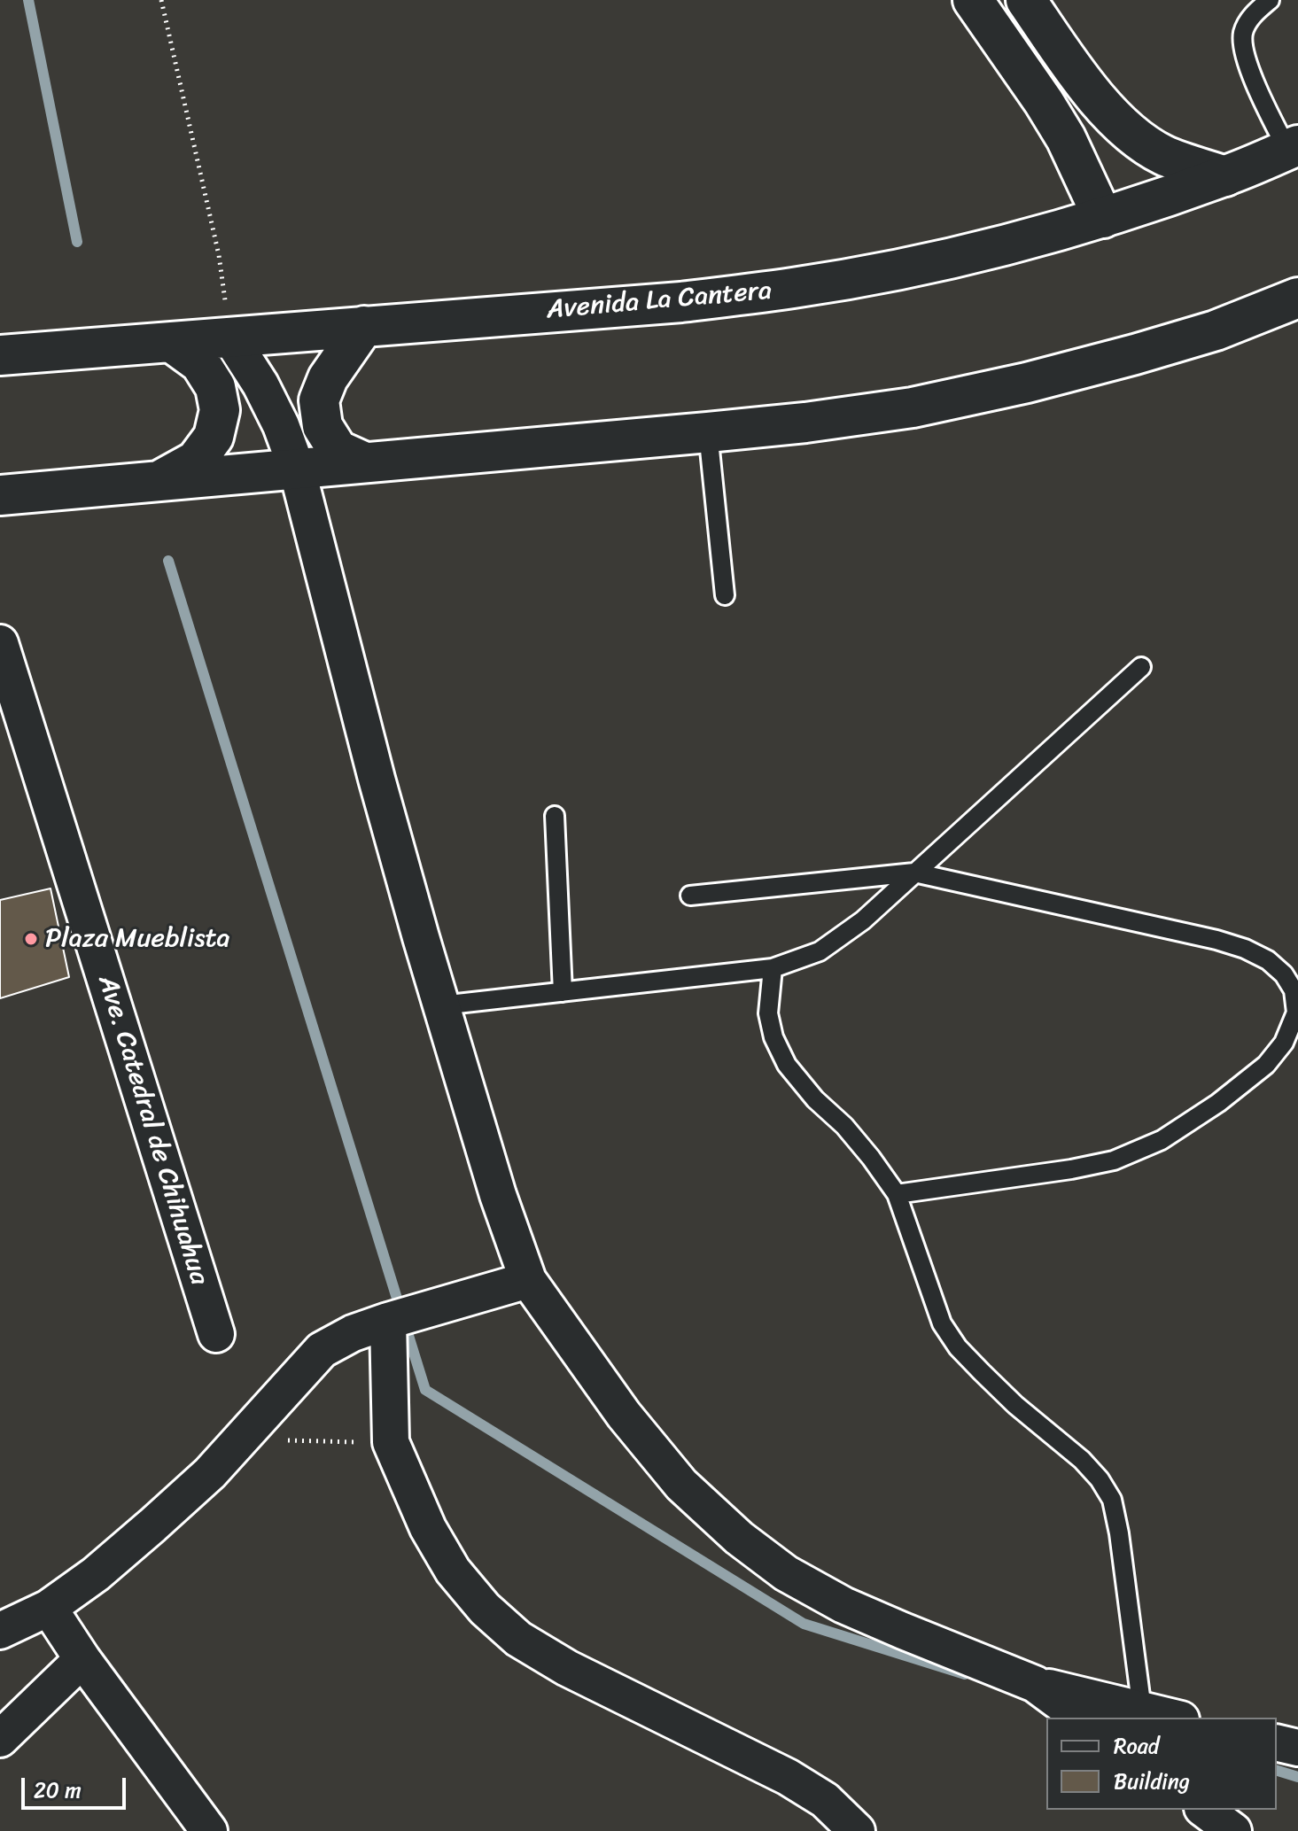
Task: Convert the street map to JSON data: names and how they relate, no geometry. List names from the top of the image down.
{
  "streets": {
    "main road": ["Avenida La Cantera"],
    "street": ["Ave. Catedral de Chihuahua"]
  },
  "places": ["Plaza Mueblista"],
  "legend": ["Road", "Building"],
  "scale_bar": "20 m"
}
